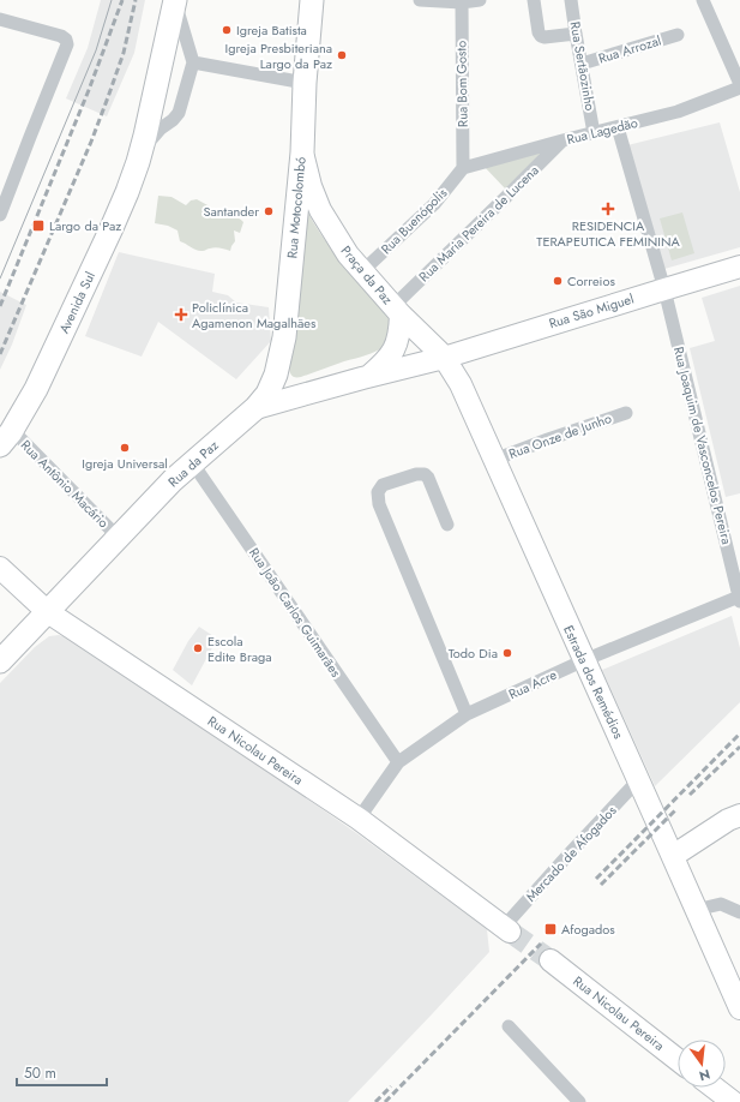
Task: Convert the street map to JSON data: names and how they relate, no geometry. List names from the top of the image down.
{
  "streets": {
    "highway": ["Rua Motocolombó", "Avenida Sul", "Rua da Paz"],
    "main road": [
      "Praça da Paz",
      "Rua São Miguel",
      "Estrada dos Remédios",
      "Rua Nicolau Pereira"
    ],
    "street": [
      "Rua Arrozal",
      "Rua Sertãozinho",
      "Rua Bom Gosto",
      "Rua Lagedão",
      "Rua Buenópolis",
      "Rua Maria Pereira de Lucena",
      "Rua Onze de Junho",
      "Rua Joaquim de Vasconcelos Pereira",
      "Rua Antônio Macário",
      "Rua João Carlos Guimarães",
      "Rua Acre",
      "Mercado de Afogados"
    ]
  },
  "crossings": [
    ["Rua Arrozal", "Rua Sertãozinho"],
    ["Rua Sertãozinho", "Rua Lagedão"],
    ["Rua Bom Gosto", "Rua Lagedão"],
    ["Rua Bom Gosto", "Rua Buenópolis"],
    ["Rua Lagedão", "Rua Buenópolis"],
    ["Rua Lagedão", "Rua Maria Pereira de Lucena"],
    ["Rua Lagedão", "Rua Joaquim de Vasconcelos Pereira"],
    ["Rua Motocolombó", "Praça da Paz"],
    ["Rua Motocolombó", "Rua da Paz"],
    ["Rua Buenópolis", "Praça da Paz"],
    ["Rua Maria Pereira de Lucena", "Praça da Paz"],
    ["Praça da Paz", "Rua São Miguel"],
    ["Praça da Paz", "Rua da Paz"],
    ["Praça da Paz", "Estrada dos Remédios"],
    ["Avenida Sul", "Rua Antônio Macário"],
    ["Rua São Miguel", "Rua Joaquim de Vasconcelos Pereira"],
    ["Rua São Miguel", "Rua da Paz"],
    ["Rua São Miguel", "Estrada dos Remédios"],
    ["Rua Onze de Junho", "Estrada dos Remédios"],
    ["Rua Joaquim de Vasconcelos Pereira", "Rua Acre"],
    ["Rua da Paz", "Rua Antônio Macário"],
    ["Rua da Paz", "Rua João Carlos Guimarães"],
    ["Rua da Paz", "Estrada dos Remédios"],
    ["Rua da Paz", "Rua Nicolau Pereira"],
    ["Rua João Carlos Guimarães", "Rua Acre"],
    ["Estrada dos Remédios", "Rua Acre"],
    ["Estrada dos Remédios", "Mercado de Afogados"],
    ["Rua Acre", "Rua Nicolau Pereira"],
    ["Rua Nicolau Pereira", "Mercado de Afogados"]
  ],
  "places": {
    "other": [
      "Igreja Batista",
      "Igreja Presbiteriana Largo da Paz",
      "Santander",
      "Correios",
      "Igreja Universal",
      "Escola Edite Braga",
      "Todo Dia"
    ],
    "health": ["RESIDENCIA TERAPEUTICA FEMININA", "Policlínica Agamenon Magalhães"],
    "transit": ["Largo da Paz", "Afogados"]
  },
  "scale_bar": "50 m",
  "north": "bottom"
}
